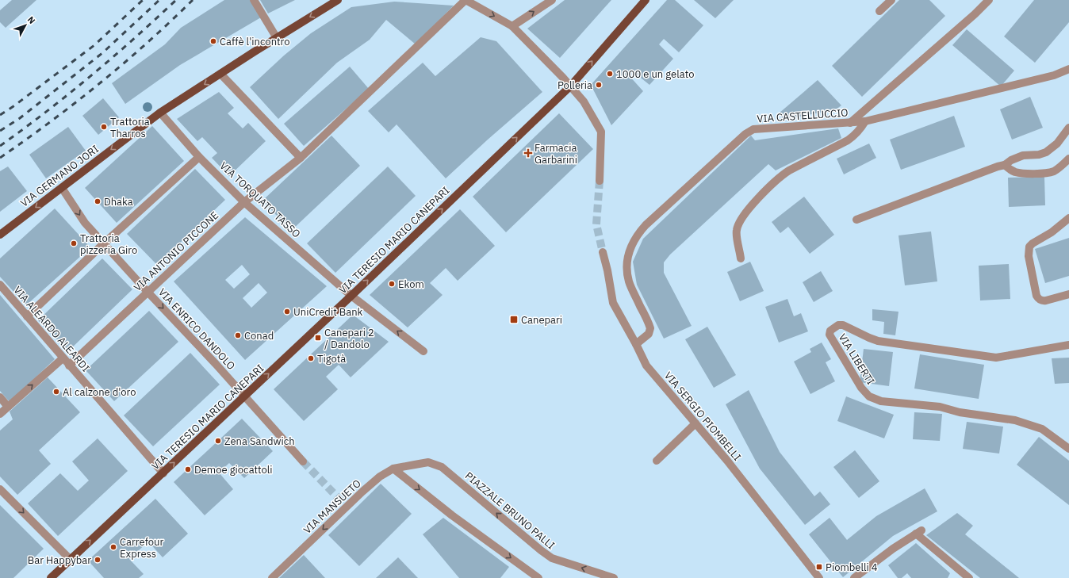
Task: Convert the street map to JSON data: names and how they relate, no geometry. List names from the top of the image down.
{
  "streets": {
    "main road": ["VIA GERMANO JORI", "VIA TERESIO MARIO CANEPARI"],
    "street": [
      "VIA CASTELLUCCIO",
      "VIA TORQUATO TASSO",
      "VIA ANTONIO PICCONE",
      "VIA ALEARDO ALEARDI",
      "VIA ENRICO DANDOLO",
      "VIA LIBERTI",
      "VIA SERGIO PIOMBELLI",
      "VIA MANSUETO",
      "PIAZZALE BRUNO PALLI"
    ]
  },
  "crossings": [
    ["VIA CASTELLUCCIO", "VIA SERGIO PIOMBELLI"],
    ["VIA GERMANO JORI", "VIA TORQUATO TASSO"],
    ["VIA GERMANO JORI", "VIA ENRICO DANDOLO"],
    ["VIA TORQUATO TASSO", "VIA TERESIO MARIO CANEPARI"],
    ["VIA TORQUATO TASSO", "VIA ANTONIO PICCONE"],
    ["VIA TERESIO MARIO CANEPARI", "VIA ALEARDO ALEARDI"],
    ["VIA TERESIO MARIO CANEPARI", "VIA ENRICO DANDOLO"],
    ["VIA ANTONIO PICCONE", "VIA ALEARDO ALEARDI"],
    ["VIA ANTONIO PICCONE", "VIA ENRICO DANDOLO"],
    ["VIA MANSUETO", "PIAZZALE BRUNO PALLI"]
  ],
  "one_way": [
    "VIA GERMANO JORI",
    "VIA TERESIO MARIO CANEPARI",
    "VIA ENRICO DANDOLO",
    "VIA MANSUETO"
  ],
  "places": {
    "other": [
      "Caffè l'incontro",
      "1000 e un gelato",
      "Polleria",
      "Trattoria Tharros",
      "Dhaka",
      "Trattoria pizzeria Giro",
      "Ekom",
      "UniCredit Bank",
      "Conad",
      "Tigotà",
      "Al calzone d'oro",
      "Zena Sandwich",
      "Demoe giocattoli",
      "Carrefour Express",
      "Bar Happybar"
    ],
    "health": ["Farmacia Garbarini"],
    "transit": ["Canepari", "Canepari 2 / Dandolo", "Piombelli 4"]
  },
  "north": "top right"
}
